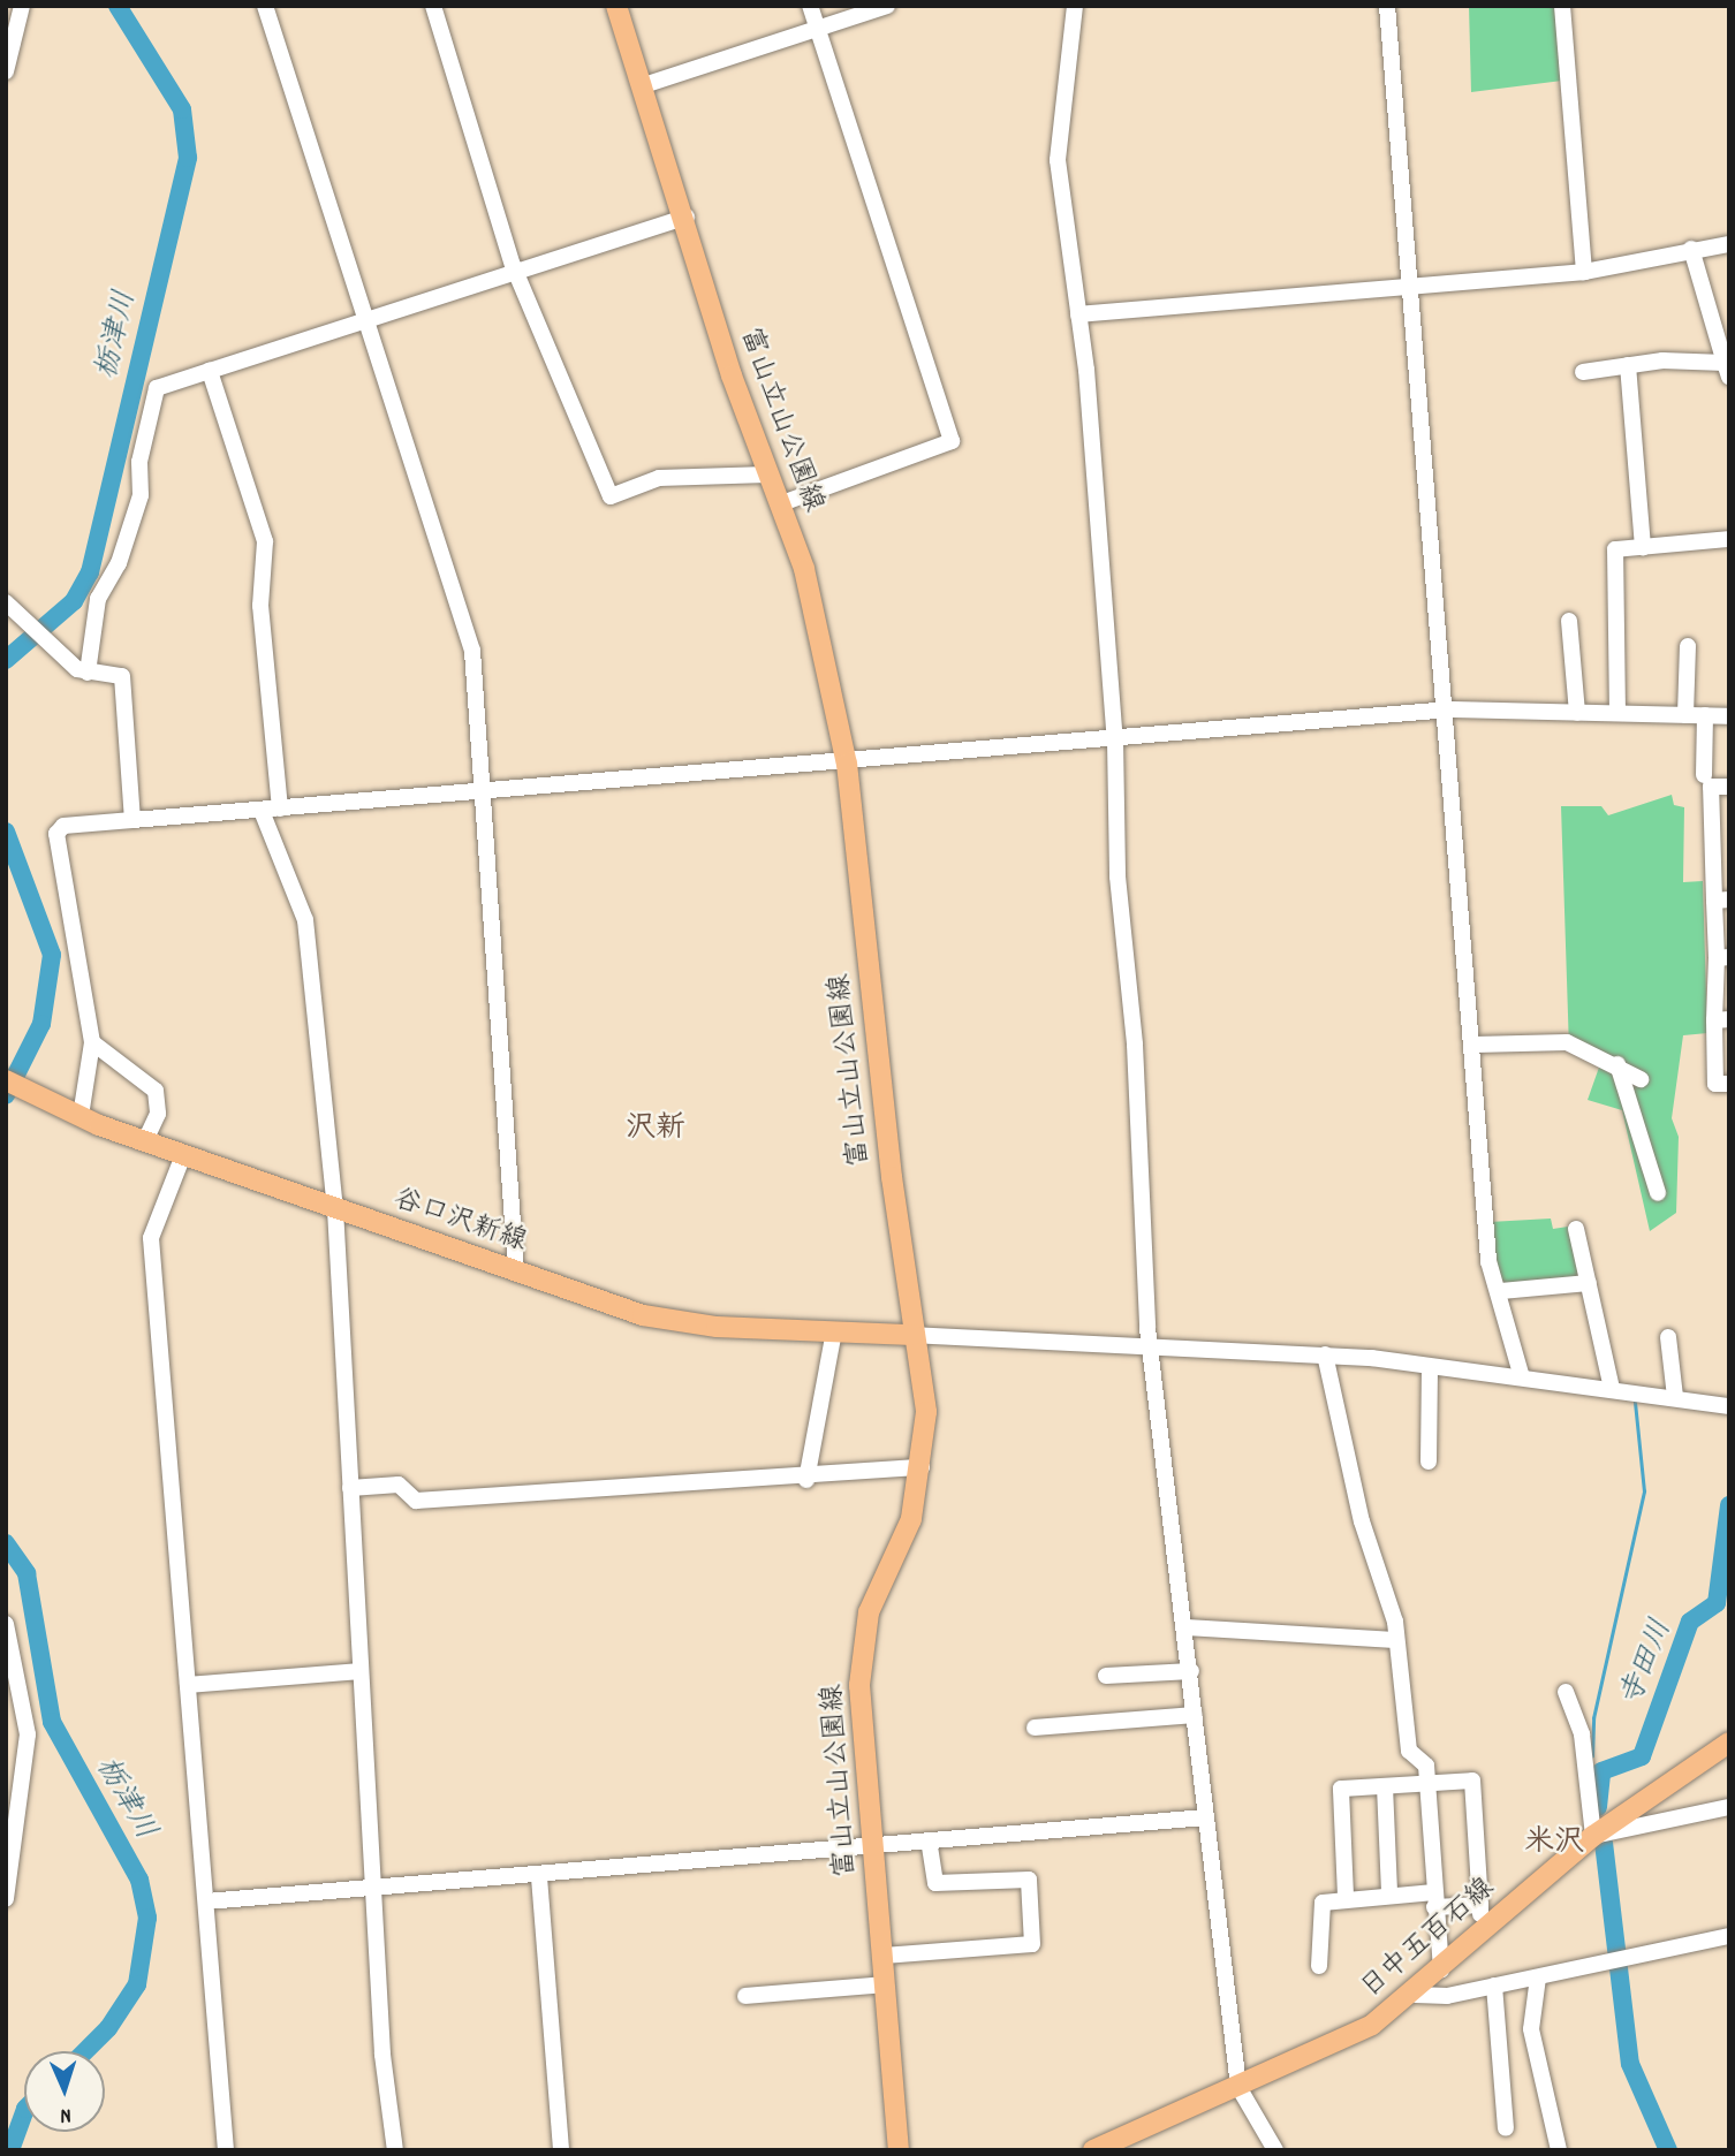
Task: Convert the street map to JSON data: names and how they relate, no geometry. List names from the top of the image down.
{
  "streets": {
    "main road": ["富山立山公園線", "谷口沢新線", "日中五百石線"]
  },
  "crossings": [
    ["富山立山公園線", "谷口沢新線"]
  ],
  "districts": ["沢新", "米沢"],
  "water": ["栃津川", "寺田川"],
  "north": "bottom"
}
